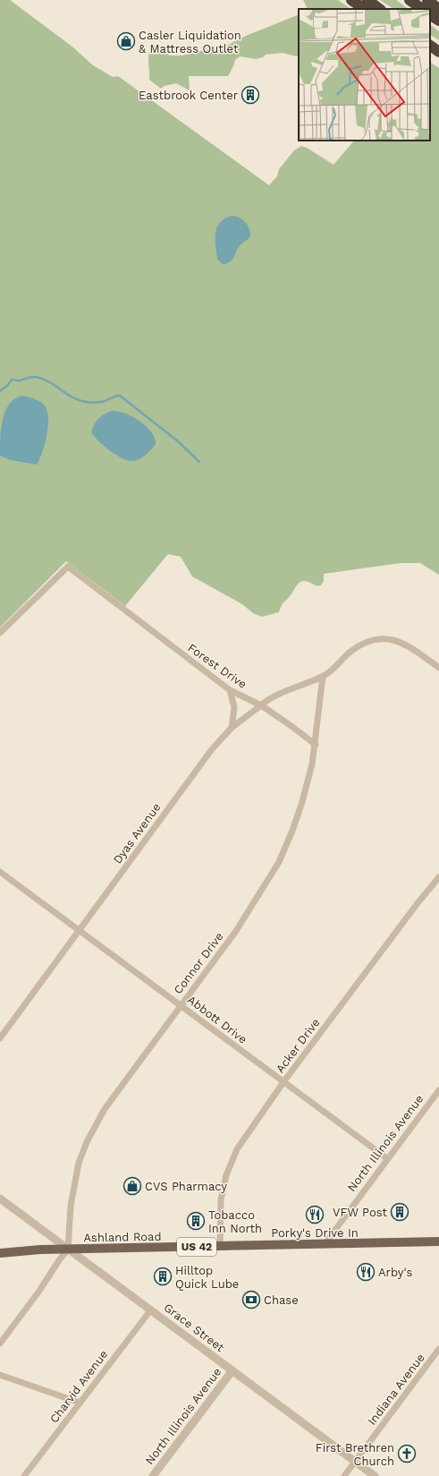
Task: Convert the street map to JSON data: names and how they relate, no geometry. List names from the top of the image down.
{
  "streets": {
    "main road": ["Ashland Road", "US 42"],
    "street": [
      "Forest Drive",
      "Dyas Avenue",
      "Connor Drive",
      "Abbott Drive",
      "Acker Drive",
      "North Illinois Avenue",
      "Grace Street",
      "Charvid Avenue",
      "Indiana Avenue"
    ]
  },
  "crossings": [
    ["Forest Drive", "Dyas Avenue"],
    ["Dyas Avenue", "Abbott Drive"],
    ["Connor Drive", "Abbott Drive"],
    ["Connor Drive", "Ashland Road"],
    ["Connor Drive", "Grace Street"],
    ["Abbott Drive", "Acker Drive"],
    ["Abbott Drive", "North Illinois Avenue"],
    ["Acker Drive", "Ashland Road"],
    ["North Illinois Avenue", "Ashland Road"],
    ["North Illinois Avenue", "Grace Street"],
    ["Ashland Road", "Grace Street"],
    ["Grace Street", "Charvid Avenue"],
    ["Grace Street", "Indiana Avenue"]
  ],
  "places": {
    "shop": ["Casler Liquidation & Mattress Outlet", "CVS Pharmacy"],
    "building": [
      "Eastbrook Center",
      "VFW Post",
      "Tobacco Inn North",
      "Hilltop Quick Lube"
    ],
    "restaurant": ["Porky's Drive In", "Arby's"],
    "bank": ["Chase"],
    "church": ["First Brethren Church"]
  }
}
